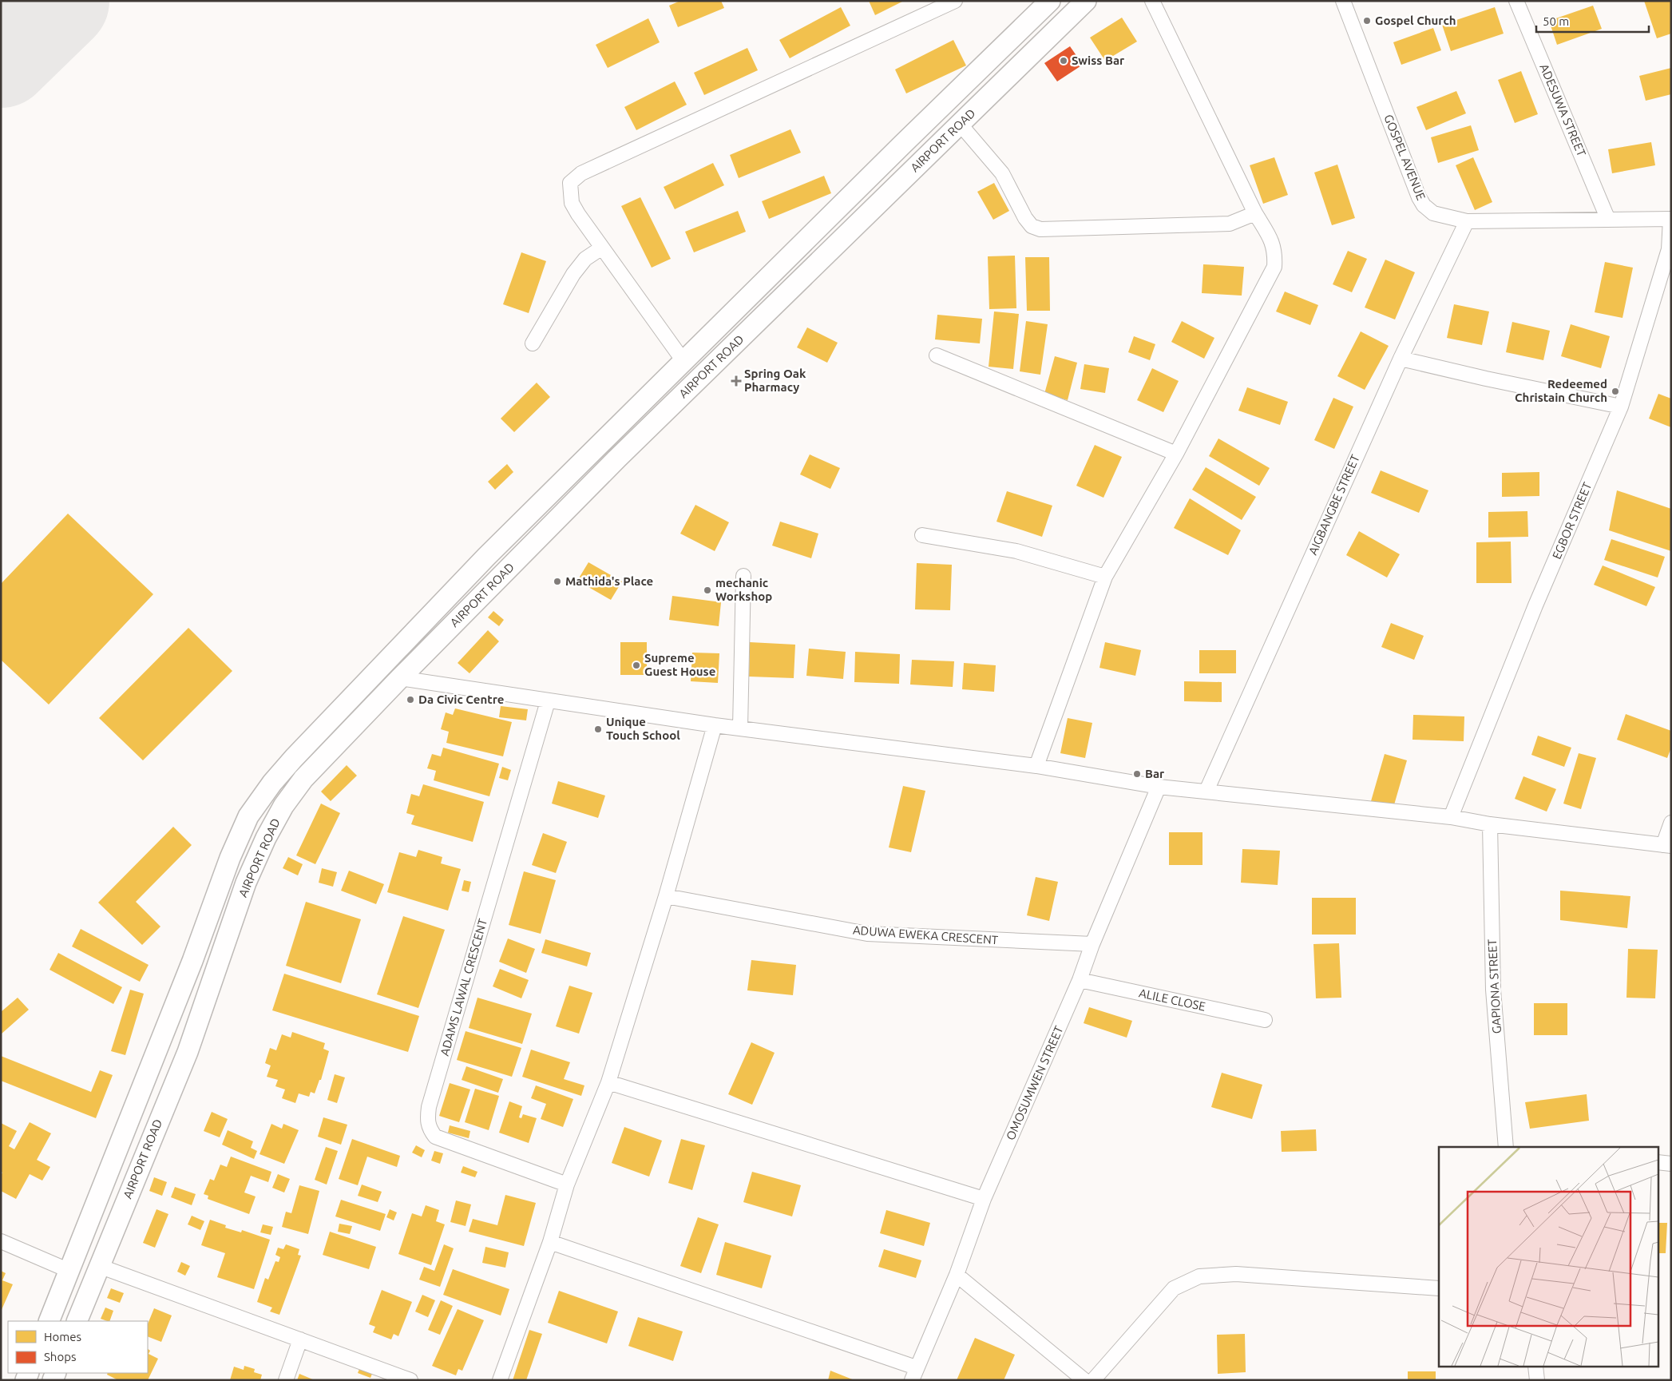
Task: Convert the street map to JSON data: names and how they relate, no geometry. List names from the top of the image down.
{
  "streets": {
    "main road": ["AIRPORT ROAD"],
    "street": [
      "ADESUWA STREET",
      "GOSPEL AVENUE",
      "AIGBANGBE STREET",
      "EGBOR STREET",
      "ADUWA EWEKA CRESCENT",
      "GAPIONA STREET",
      "ADAMS LAWAL CRESCENT",
      "ALILE CLOSE",
      "OMOSUMWEN STREET"
    ]
  },
  "crossings": [
    ["ADESUWA STREET", "GOSPEL AVENUE"],
    ["GOSPEL AVENUE", "AIGBANGBE STREET"],
    ["GOSPEL AVENUE", "EGBOR STREET"],
    ["ADUWA EWEKA CRESCENT", "OMOSUMWEN STREET"],
    ["ALILE CLOSE", "OMOSUMWEN STREET"]
  ],
  "places": {
    "other": [
      "Gospel Church",
      "Swiss Bar",
      "Redeemed Christain Church",
      "Mathida's Place",
      "mechanic Workshop",
      "Supreme Guest House",
      "Da Civic Centre",
      "Unique Touch School",
      "Bar"
    ],
    "health": ["Spring Oak Pharmacy"]
  },
  "legend": ["Homes", "Shops"],
  "scale_bar": "50 m"
}
